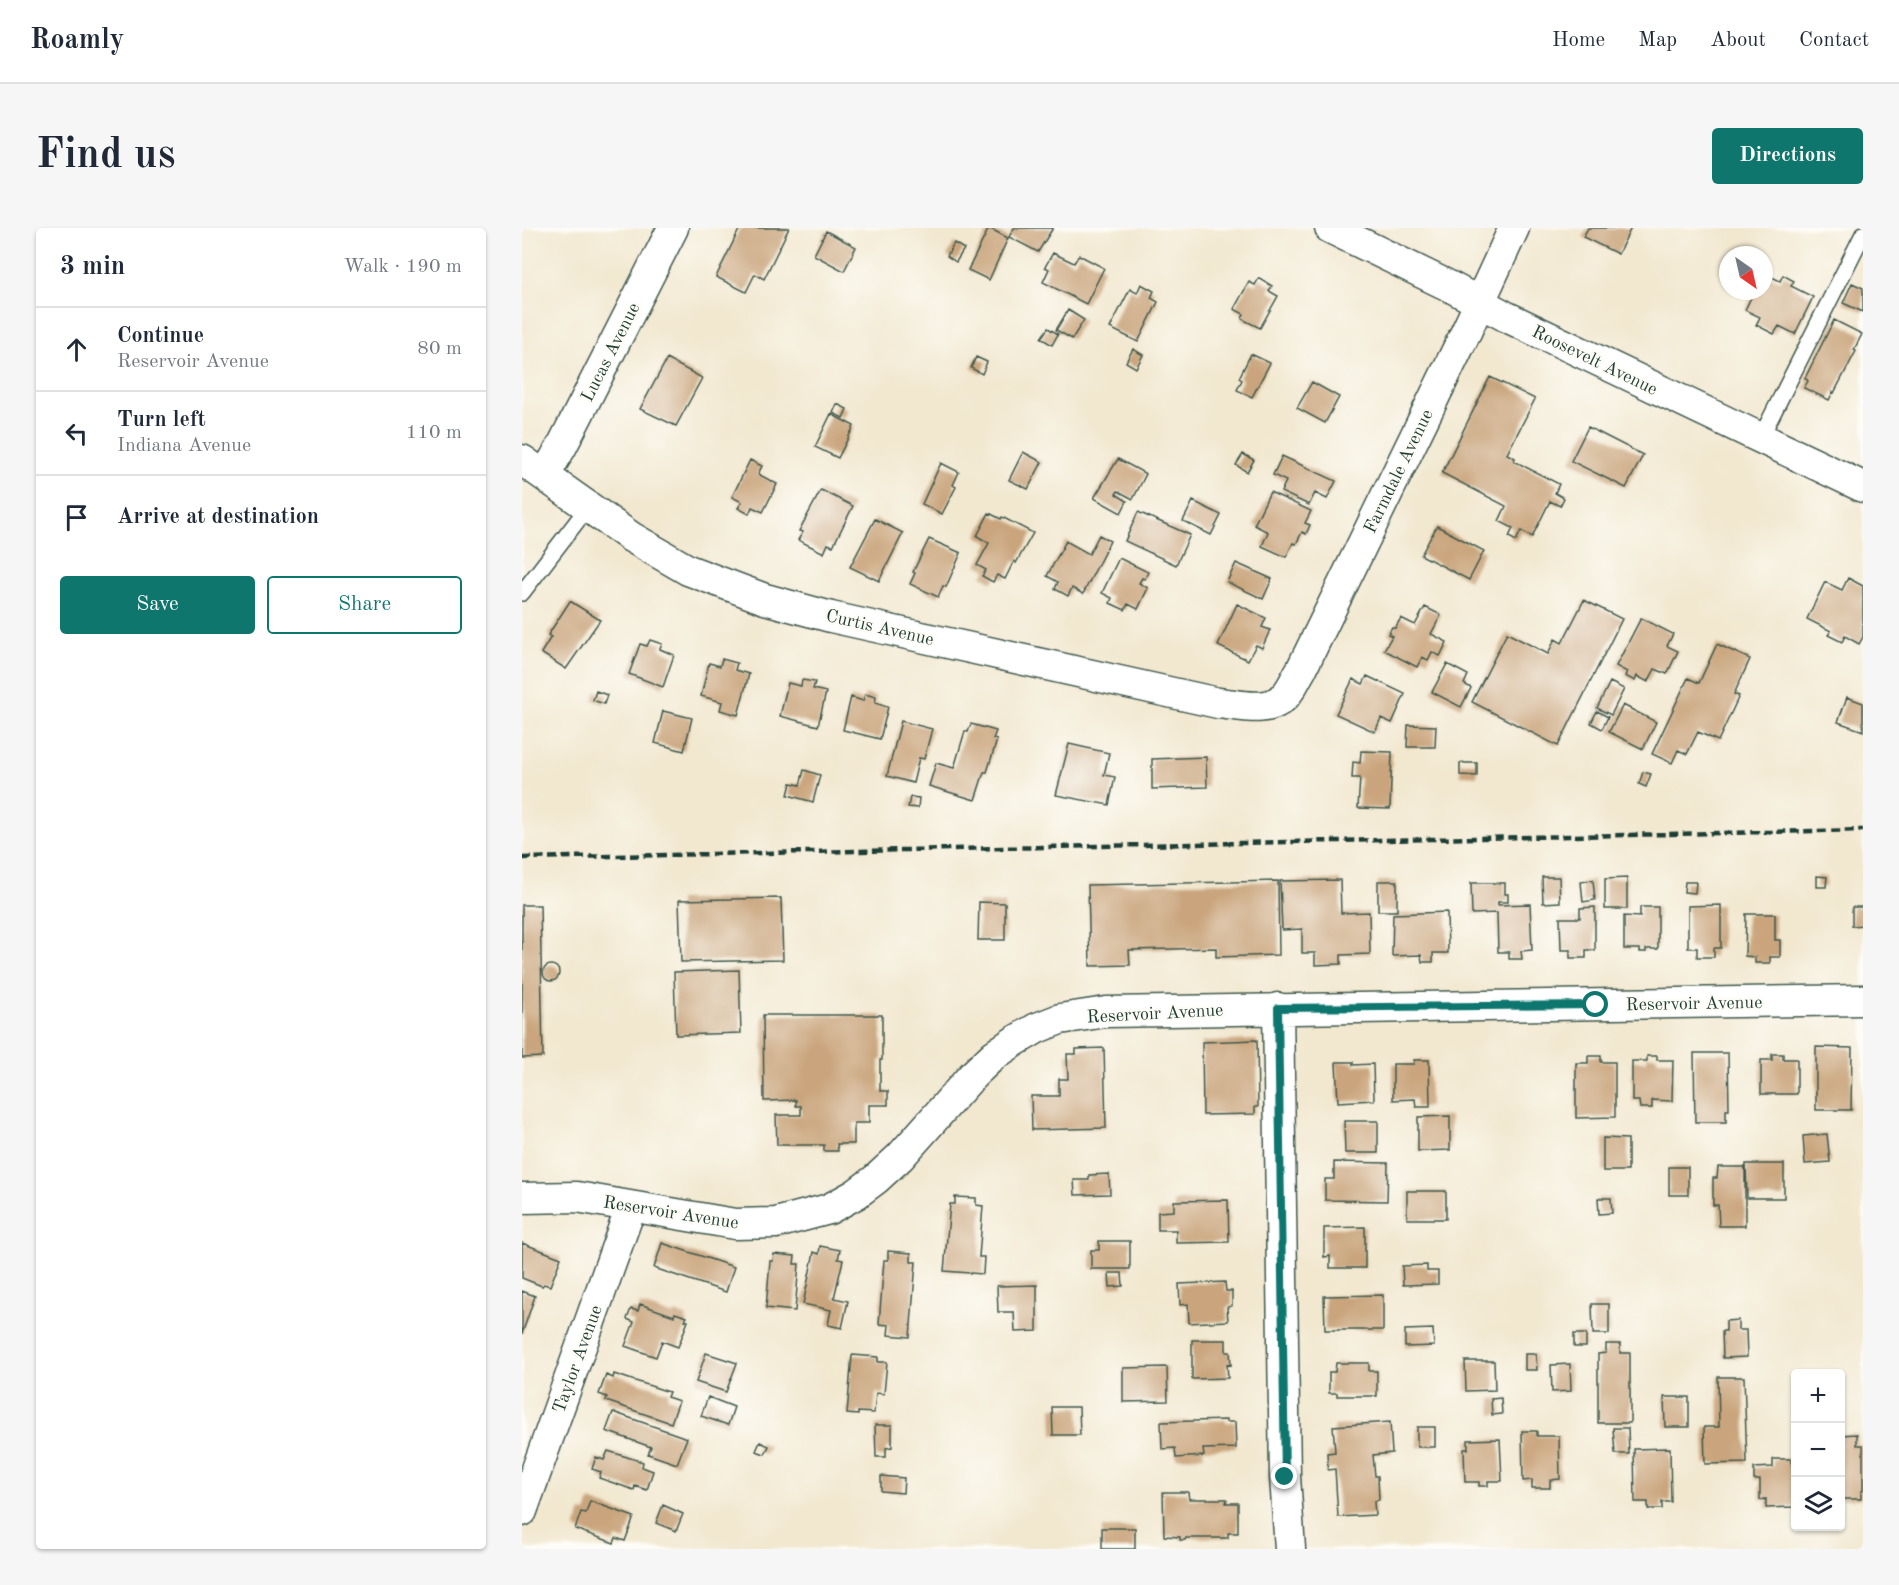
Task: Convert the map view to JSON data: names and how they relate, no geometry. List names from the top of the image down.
{
  "streets": {
    "street": [
      "Lucas Avenue",
      "Roosevelt Avenue",
      "Farmdale Avenue",
      "Curtis Avenue",
      "Reservoir Avenue",
      "Taylor Avenue"
    ]
  },
  "crossings": [
    ["Lucas Avenue", "Curtis Avenue"],
    ["Roosevelt Avenue", "Farmdale Avenue"],
    ["Farmdale Avenue", "Curtis Avenue"],
    ["Reservoir Avenue", "Taylor Avenue"]
  ],
  "north": "bottom right",
  "page": {
    "header": "Roamly",
    "nav": [
      "Home",
      "Map",
      "About",
      "Contact"
    ],
    "buttons": [
      "Directions",
      ["Save", "Share"]
    ],
    "title": "Find us",
    "heading": ["3 min", "Walk · 190 m"],
    "list": [
      ["Continue", "Reservoir Avenue", "80 m"],
      ["Turn left", "Indiana Avenue", "110 m"],
      "Arrive at destination"
    ],
    "map_buttons": ["+", "−"]
  }
}
